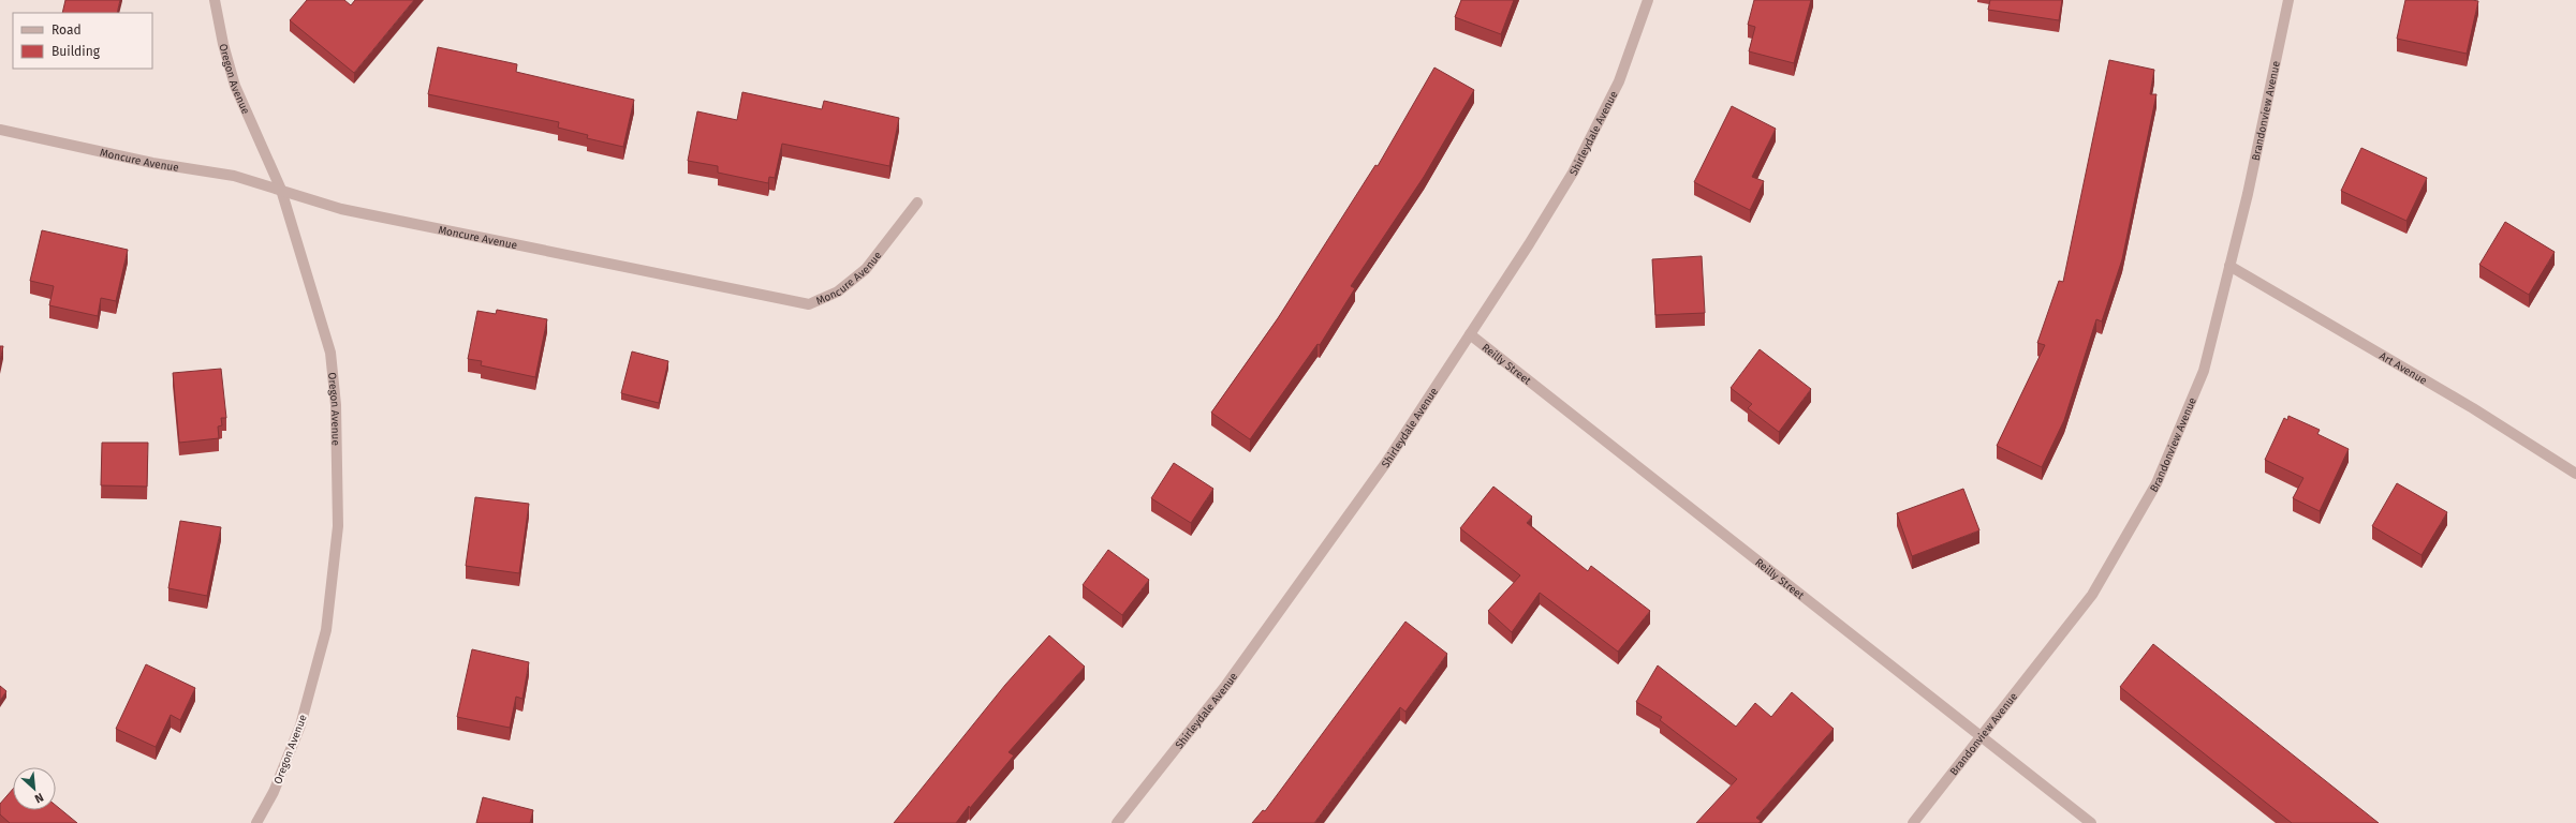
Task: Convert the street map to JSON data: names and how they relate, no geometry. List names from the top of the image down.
{
  "streets": {
    "street": [
      "Oregon Avenue",
      "Brandonview Avenue",
      "Shirleydale Avenue",
      "Moncure Avenue",
      "Reilly Street",
      "Art Avenue"
    ]
  },
  "crossings": [
    ["Oregon Avenue", "Moncure Avenue"],
    ["Brandonview Avenue", "Reilly Street"],
    ["Brandonview Avenue", "Art Avenue"],
    ["Shirleydale Avenue", "Reilly Street"]
  ],
  "legend": ["Road", "Building"],
  "north": "bottom right"
}
